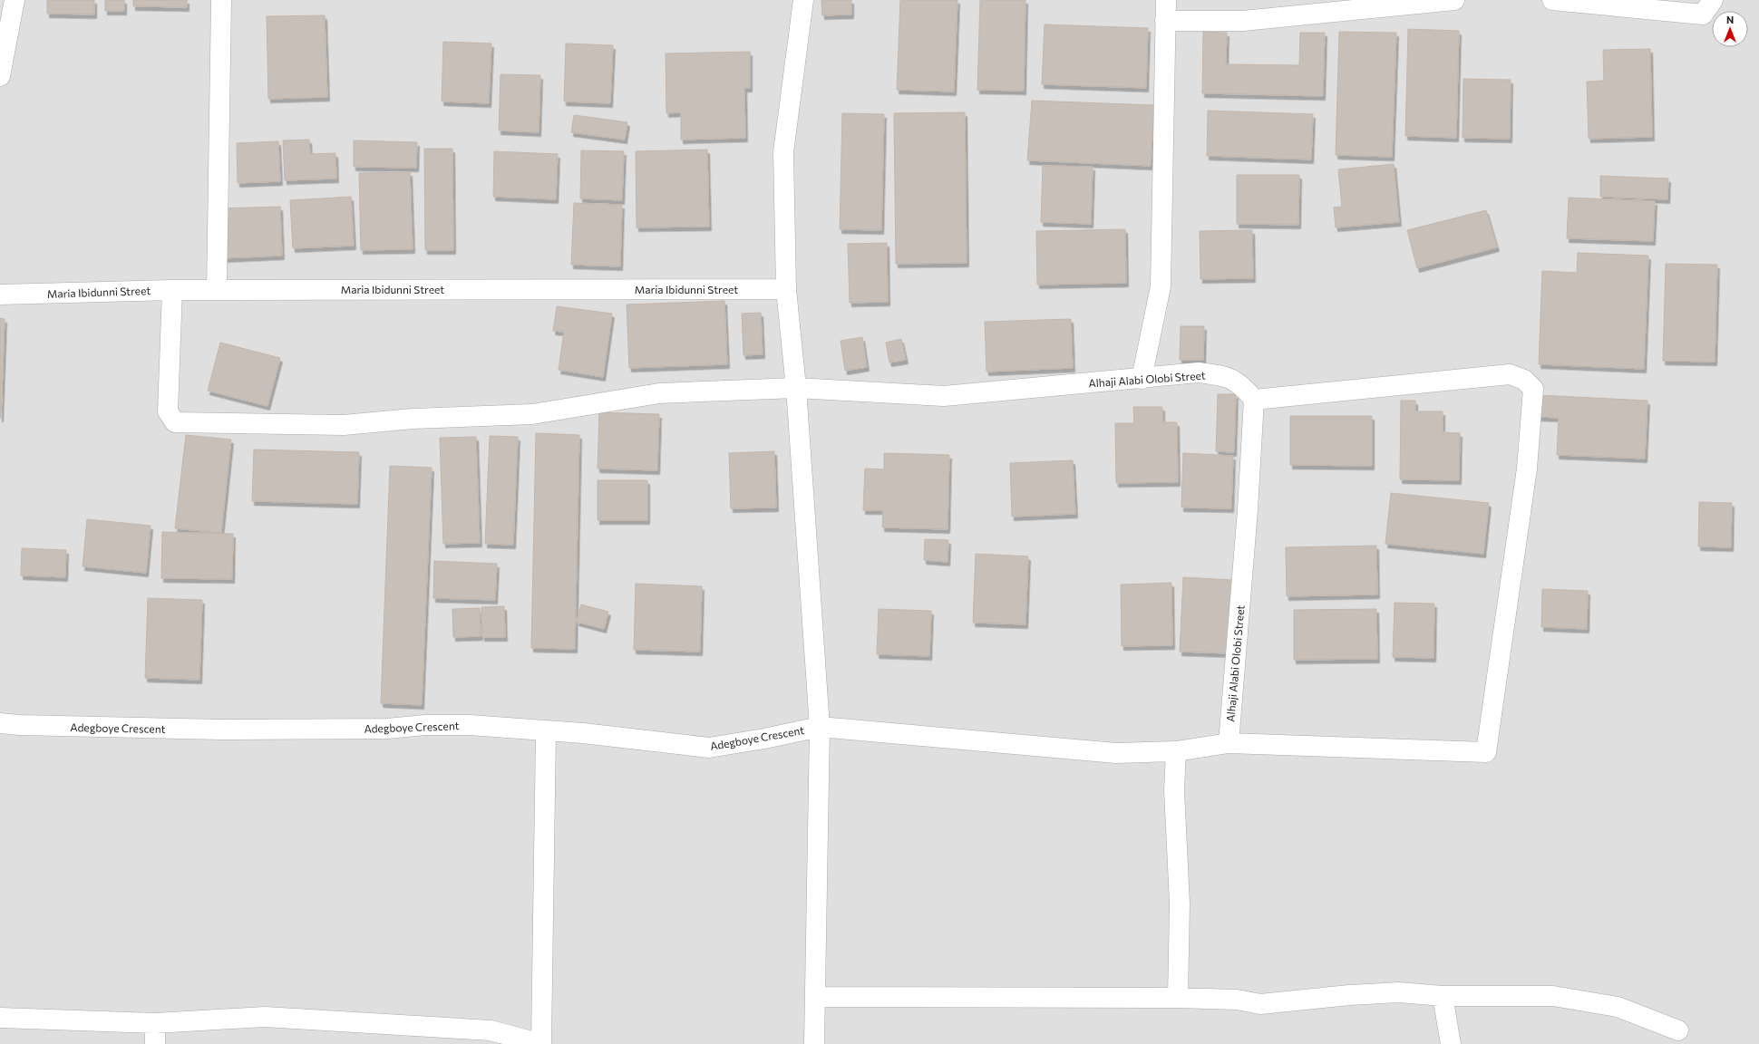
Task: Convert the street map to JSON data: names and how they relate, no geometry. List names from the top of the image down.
{
  "streets": {
    "street": ["Maria Ibidunni Street", "Alhaji Alabi Olobi Street", "Adegboye Crescent"]
  },
  "crossings": [
    ["Maria Ibidunni Street", "Alhaji Alabi Olobi Street"],
    ["Alhaji Alabi Olobi Street", "Adegboye Crescent"]
  ],
  "north": "top"
}
